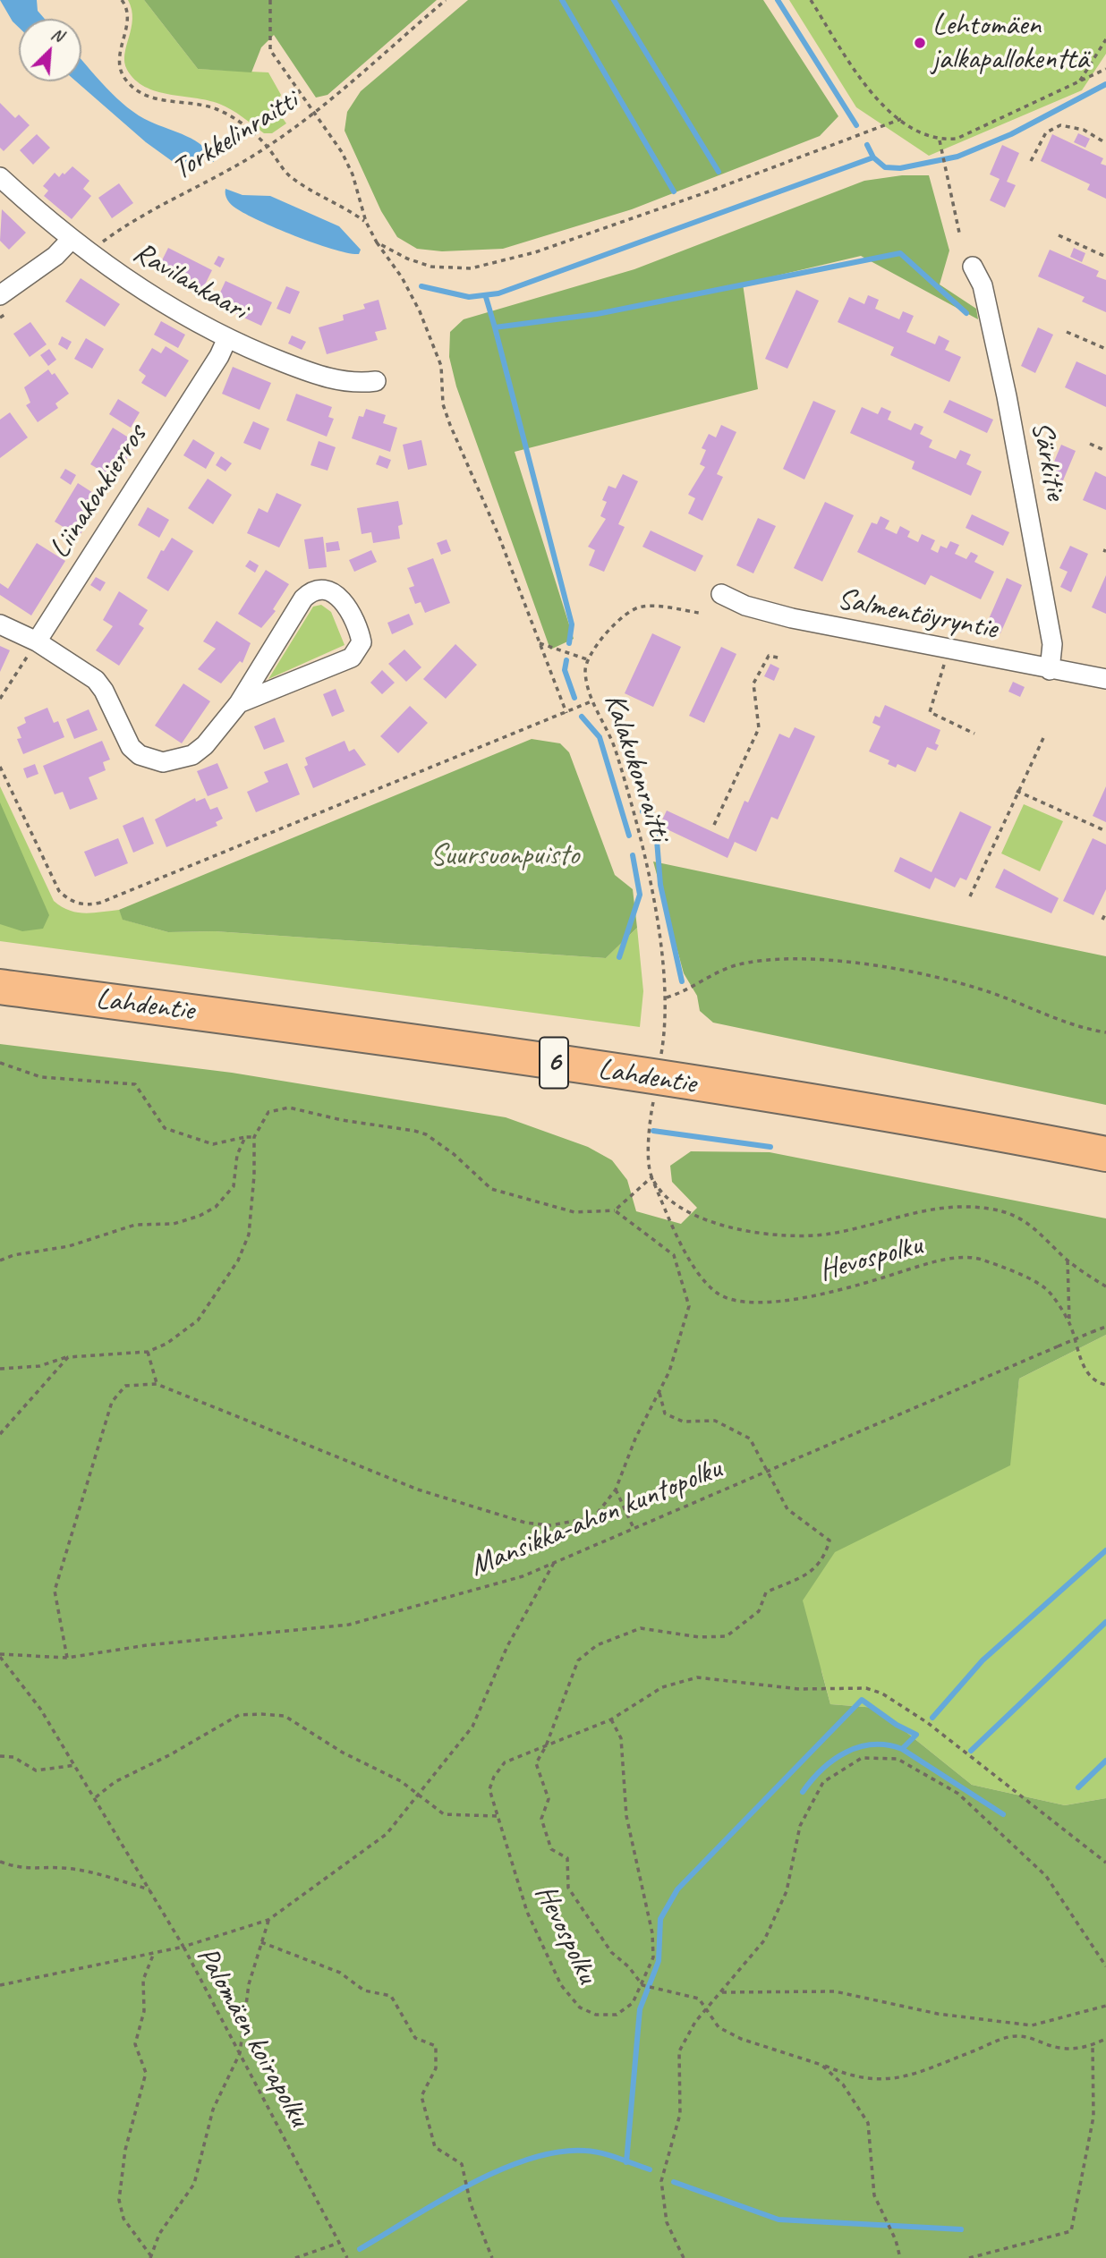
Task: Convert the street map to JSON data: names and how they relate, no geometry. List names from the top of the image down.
{
  "streets": {
    "highway": ["Lahdentie", "6"],
    "street": [
      "Ravilankaari",
      "Särkitie",
      "Liinakonkierros",
      "Salmentöyryntie"
    ],
    "path": [
      "Torkkelinraitti",
      "Kalakukonraitti",
      "Hevospolku",
      "Mansikka-ahon kuntopolku",
      "Palomäen koirapolku"
    ]
  },
  "crossings": [
    ["Ravilankaari", "Liinakonkierros"],
    ["Särkitie", "Salmentöyryntie"]
  ],
  "parks": ["Suursuonpuisto"],
  "places": ["Lehtomäen jalkapallokenttä"],
  "north": "top right"
}
